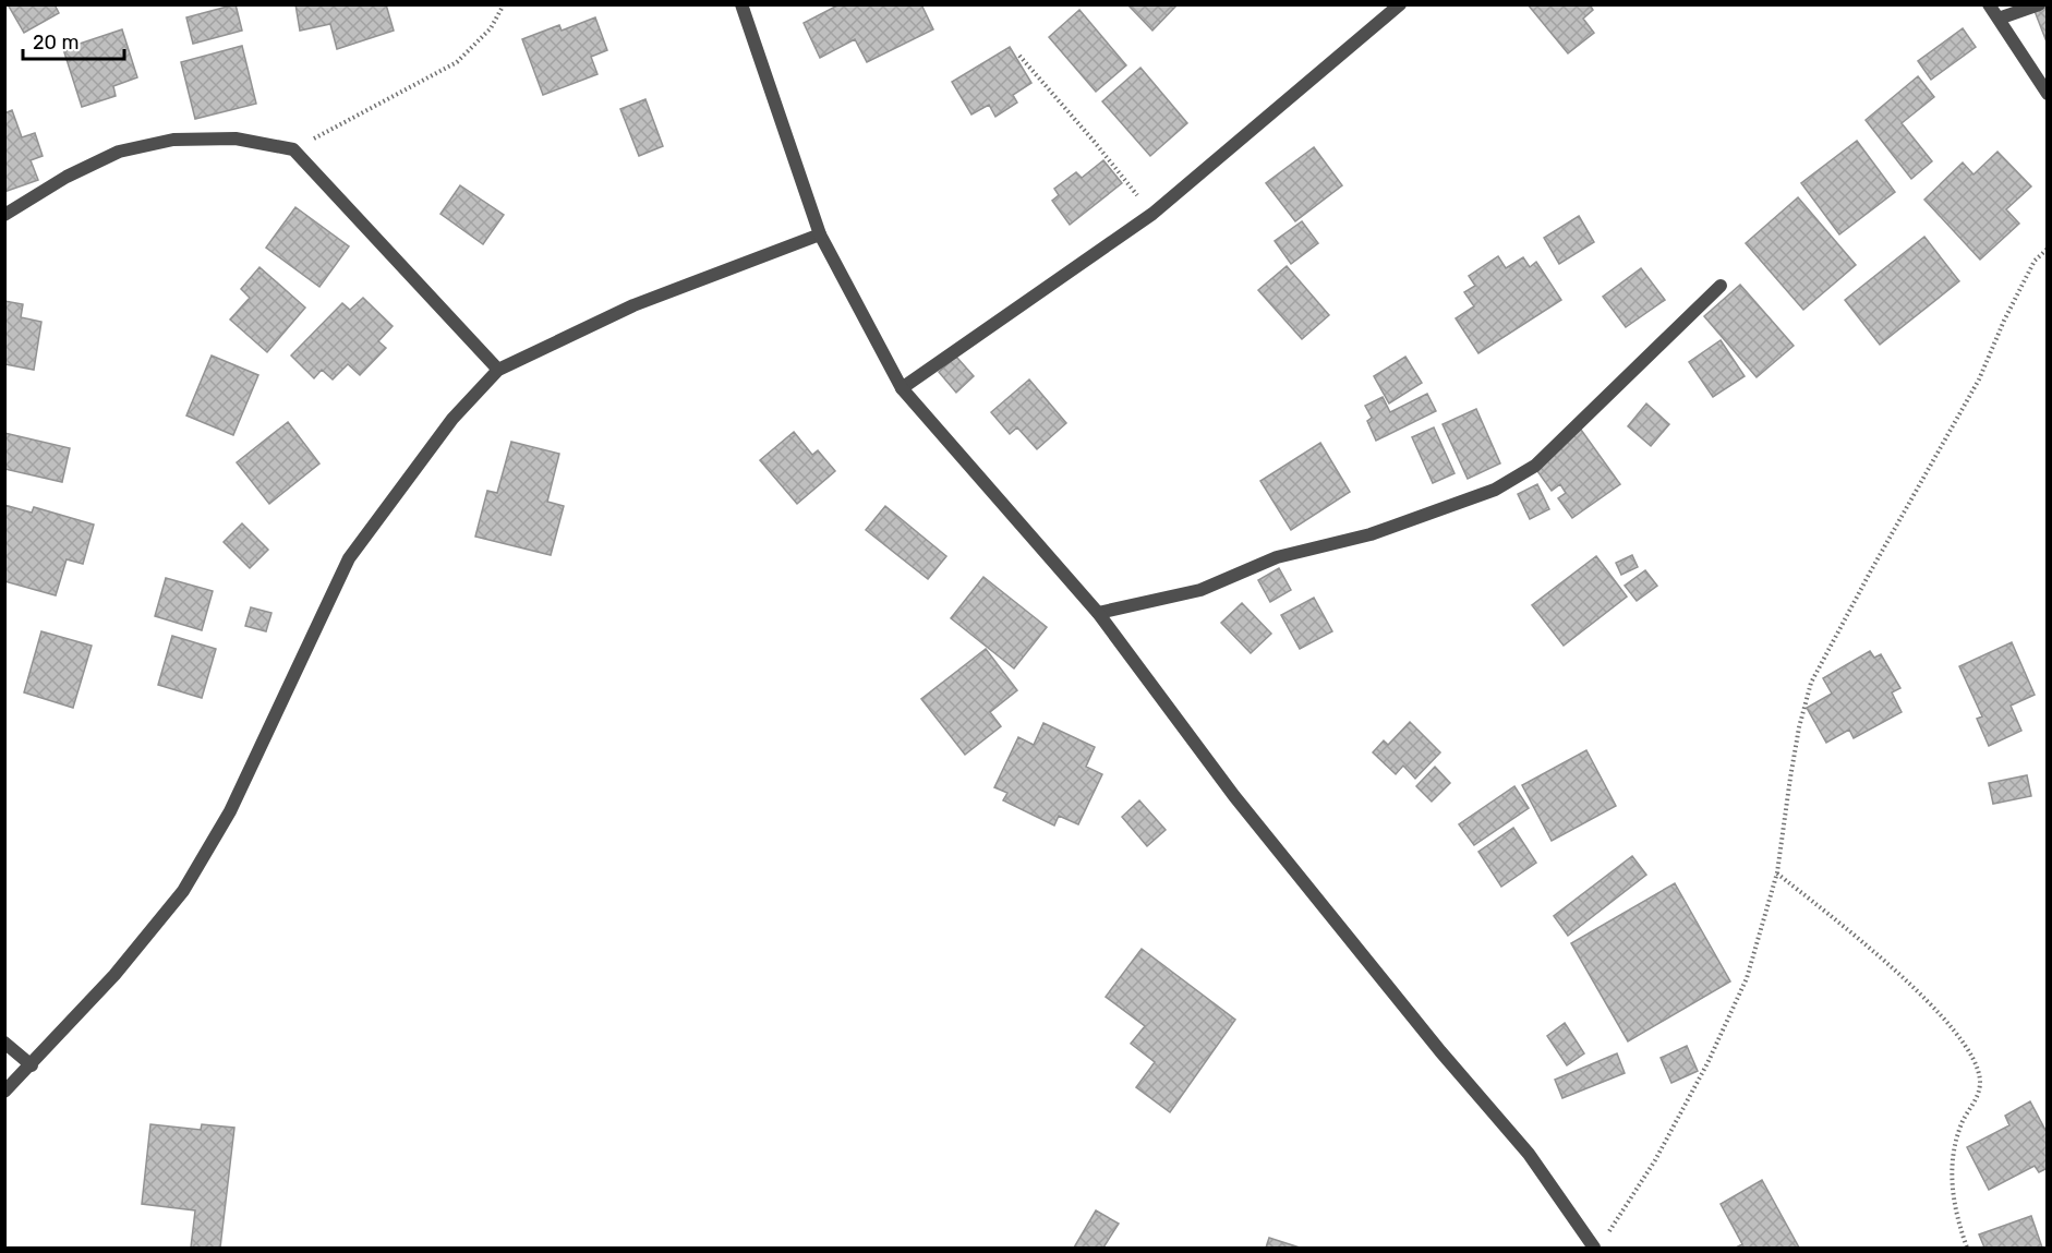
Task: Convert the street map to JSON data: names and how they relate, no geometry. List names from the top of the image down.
{
  "scale_bar": "20 m"
}
